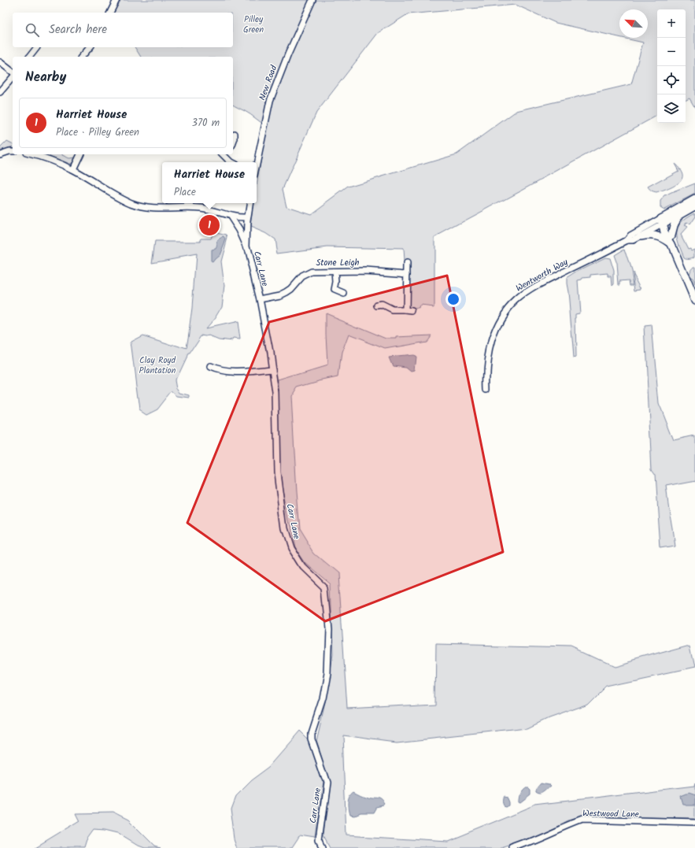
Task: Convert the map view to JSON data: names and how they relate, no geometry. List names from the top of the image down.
{
  "streets": {
    "street": [
      "New Road",
      "Stone Leigh",
      "Carr Lane",
      "Wentworth Way",
      "Westwood Lane"
    ]
  },
  "crossings": [
    ["Stone Leigh", "Carr Lane"]
  ],
  "parks": ["Pilley Green", "Clay Royd Plantation"],
  "north": "top left",
  "page": {
    "map_buttons": ["+", "−"],
    "search": "Search here",
    "heading": "Nearby",
    "list": [
      {
        "mark": "1",
        "name": "Harriet House",
        "note": "Place · Pilley Green",
        "value": "370 m"
      }
    ],
    "popup": ["Harriet House", "Place"],
    "pins": "1"
  }
}
